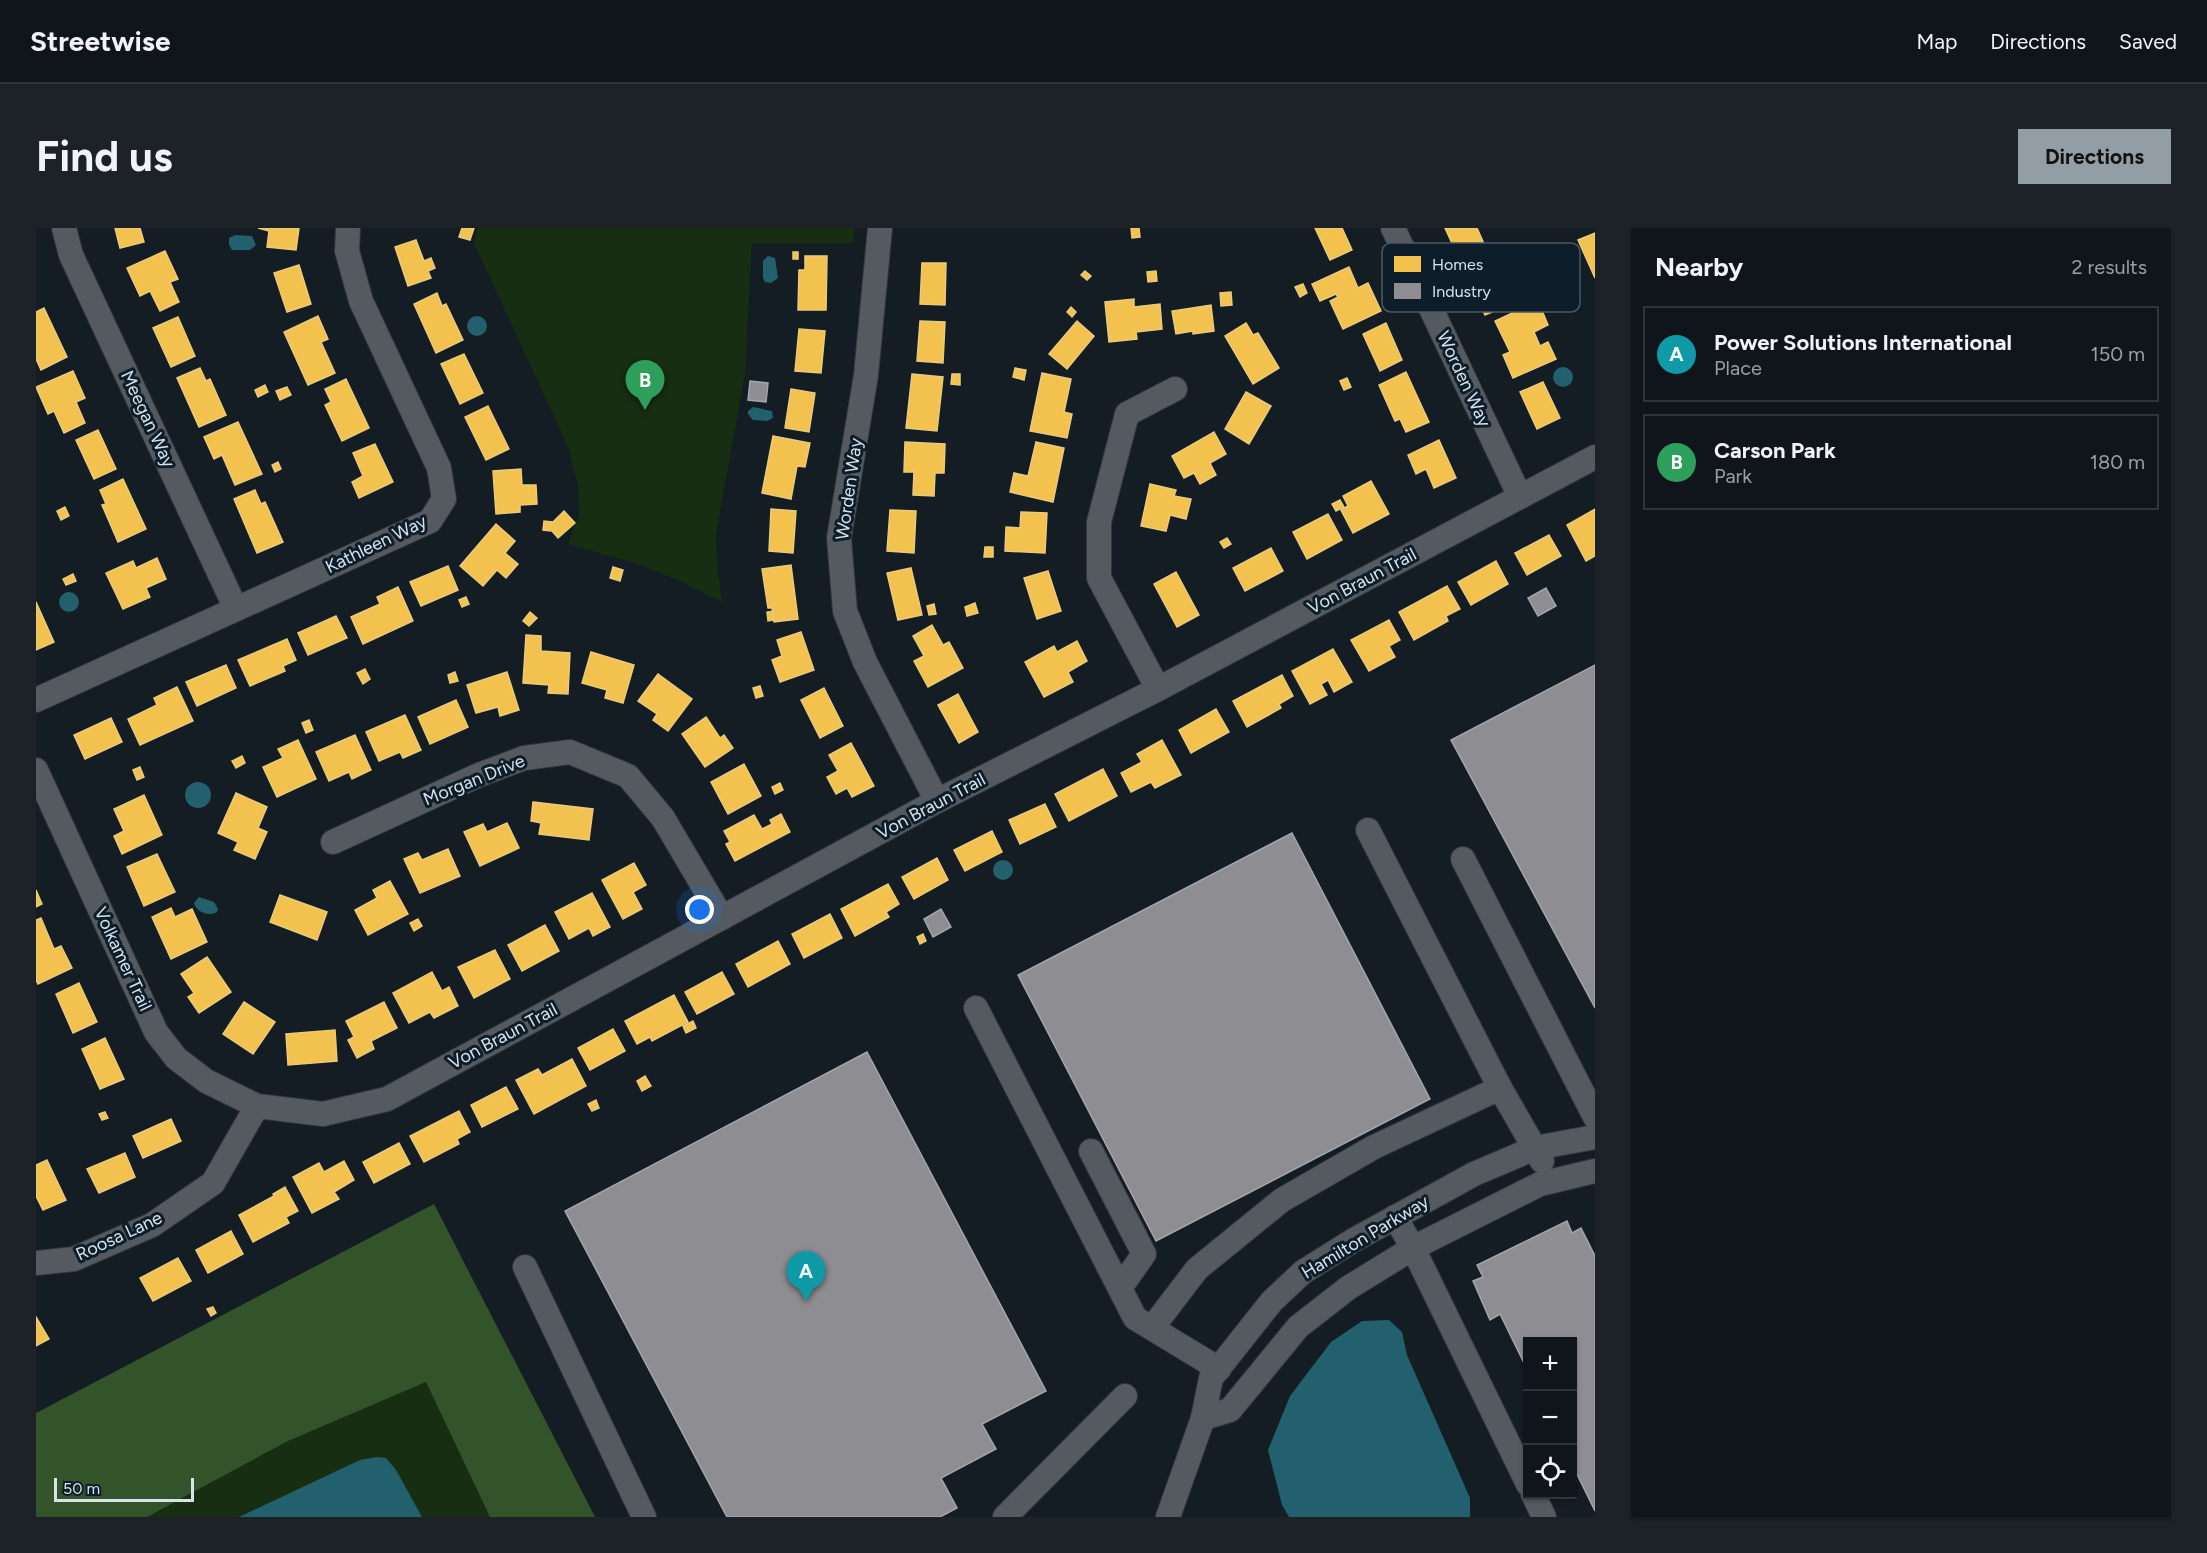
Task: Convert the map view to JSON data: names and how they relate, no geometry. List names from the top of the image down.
{
  "streets": {
    "street": [
      "Worden Way",
      "Meegan Way",
      "Kathleen Way",
      "Von Braun Trail",
      "Morgan Drive",
      "Volkamer Trail",
      "Roosa Lane",
      "Hamilton Parkway"
    ]
  },
  "crossings": [
    ["Worden Way", "Von Braun Trail"],
    ["Meegan Way", "Kathleen Way"],
    ["Von Braun Trail", "Morgan Drive"],
    ["Von Braun Trail", "Volkamer Trail"],
    ["Von Braun Trail", "Roosa Lane"],
    ["Volkamer Trail", "Roosa Lane"]
  ],
  "legend": ["Homes", "Industry"],
  "scale_bar": "50 m",
  "page": {
    "header": "Streetwise",
    "nav": ["Map", "Directions", "Saved"],
    "buttons": "Directions",
    "title": "Find us",
    "heading": ["Nearby", "2 results"],
    "list": [
      {
        "mark": "A",
        "name": "Power Solutions International",
        "note": "Place",
        "value": "150 m"
      },
      {
        "mark": "B",
        "name": "Carson Park",
        "note": "Park",
        "value": "180 m"
      }
    ],
    "pins": ["B", "A"],
    "map_buttons": ["+", "−"],
    "scale": "50 m"
  }
}
